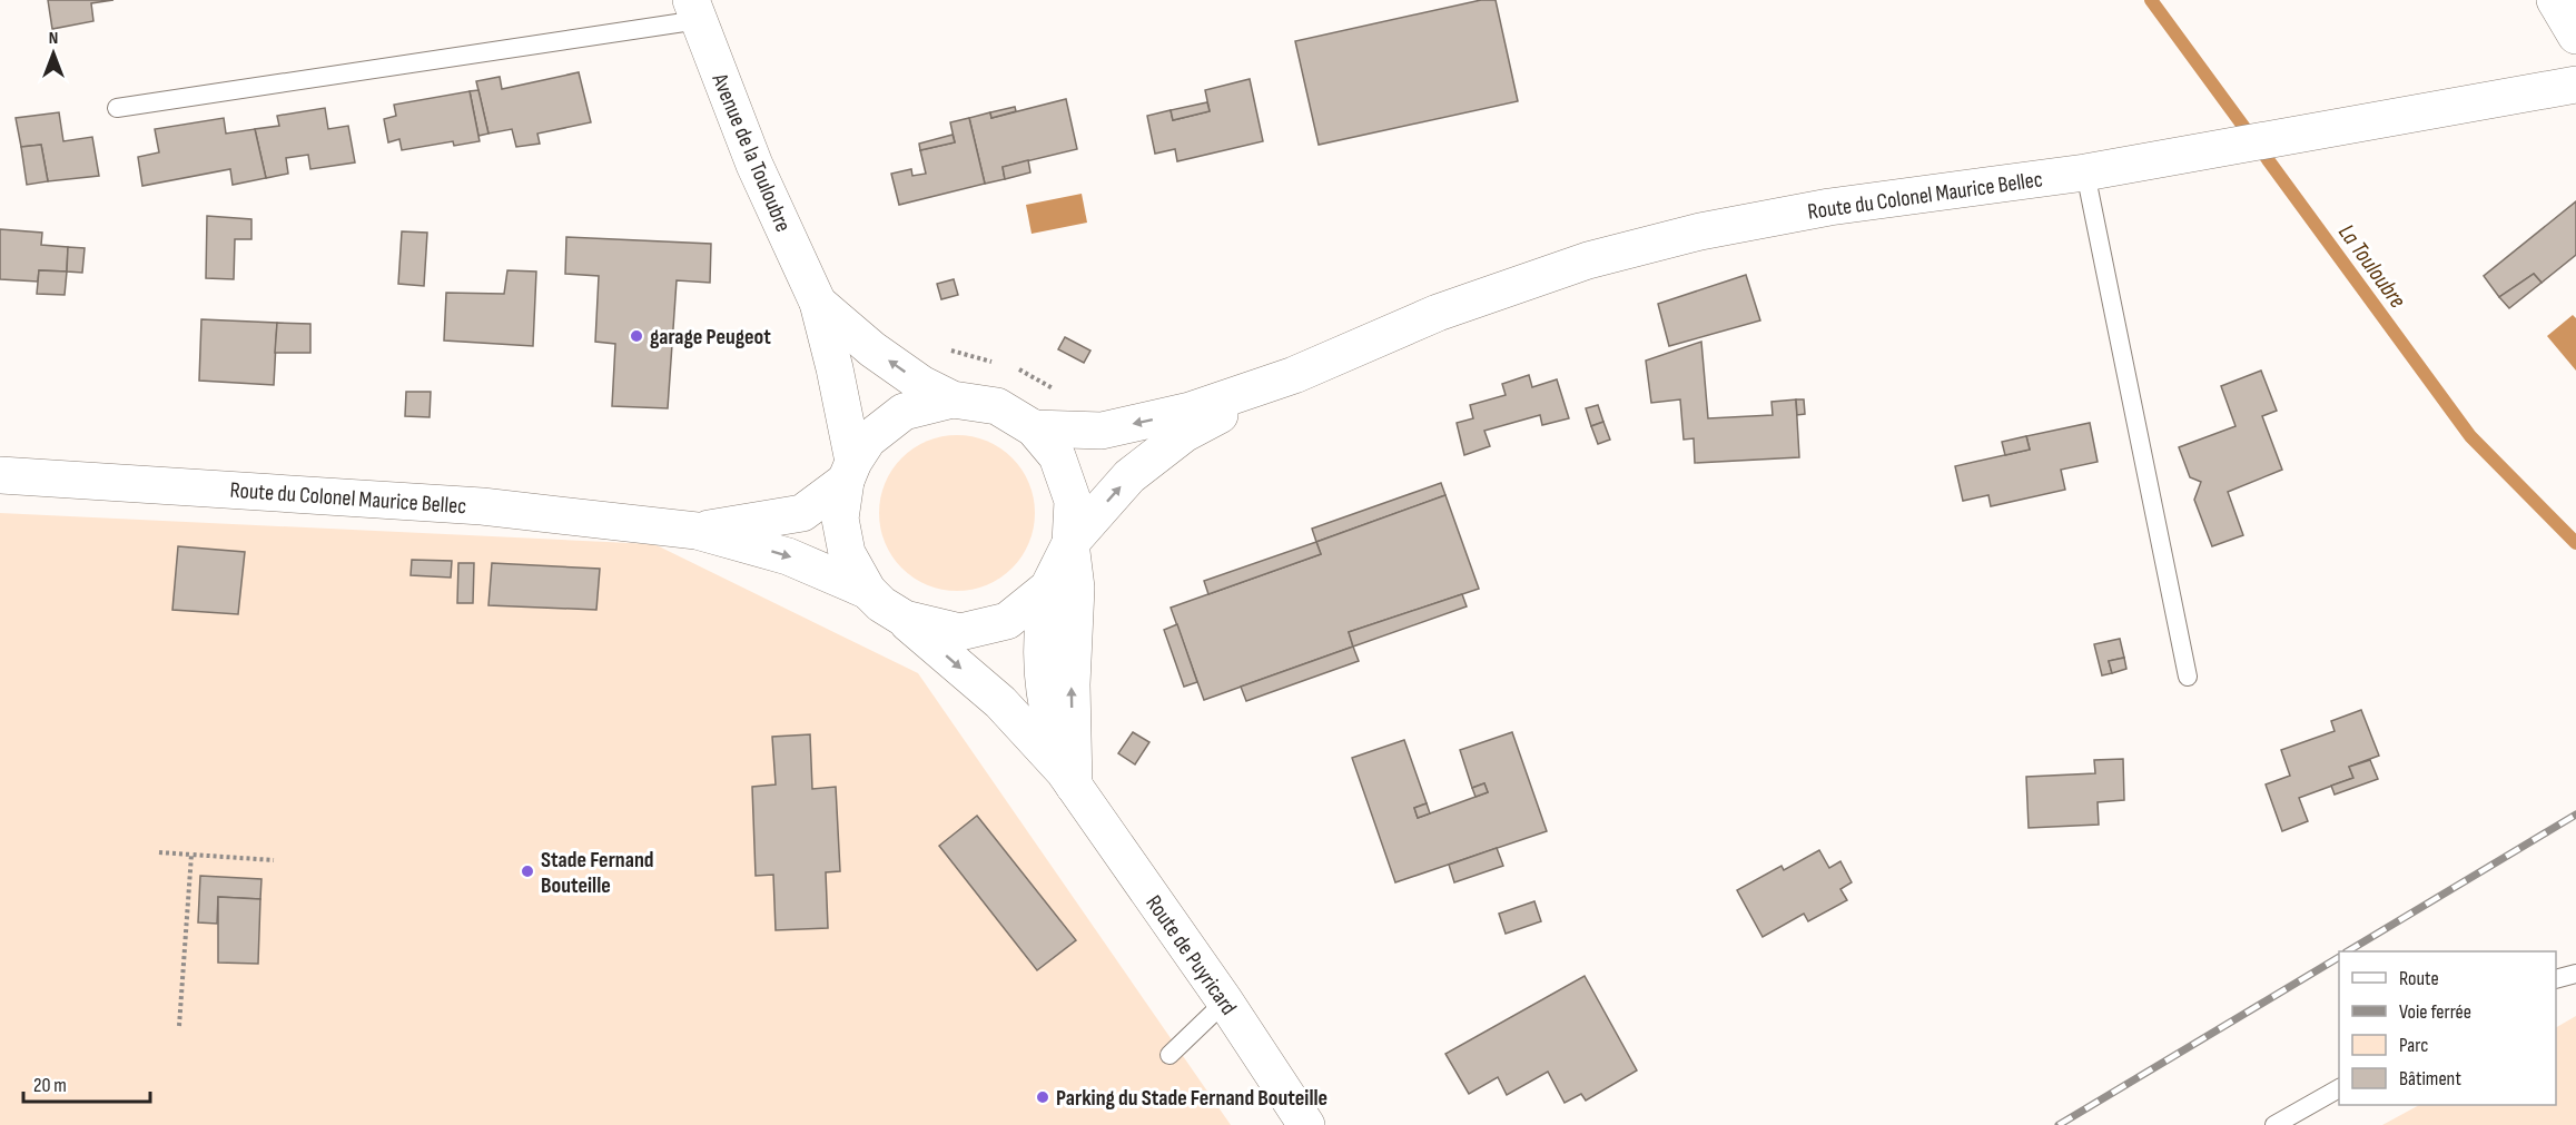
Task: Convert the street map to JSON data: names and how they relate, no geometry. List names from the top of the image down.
{
  "streets": {
    "main road": ["Avenue de la Touloubre", "Route du Colonel Maurice Bellec", "Route de Puyricard"]
  },
  "crossings": [
    ["Route du Colonel Maurice Bellec", "Route de Puyricard"]
  ],
  "water": ["La Touloubre"],
  "places": ["garage Peugeot", "Stade Fernand Bouteille", "Parking du Stade Fernand Bouteille"],
  "legend": [
    "Route",
    "Voie ferrée",
    "Parc",
    "Bâtiment"
  ],
  "scale_bar": "20 m",
  "north": "top"
}
